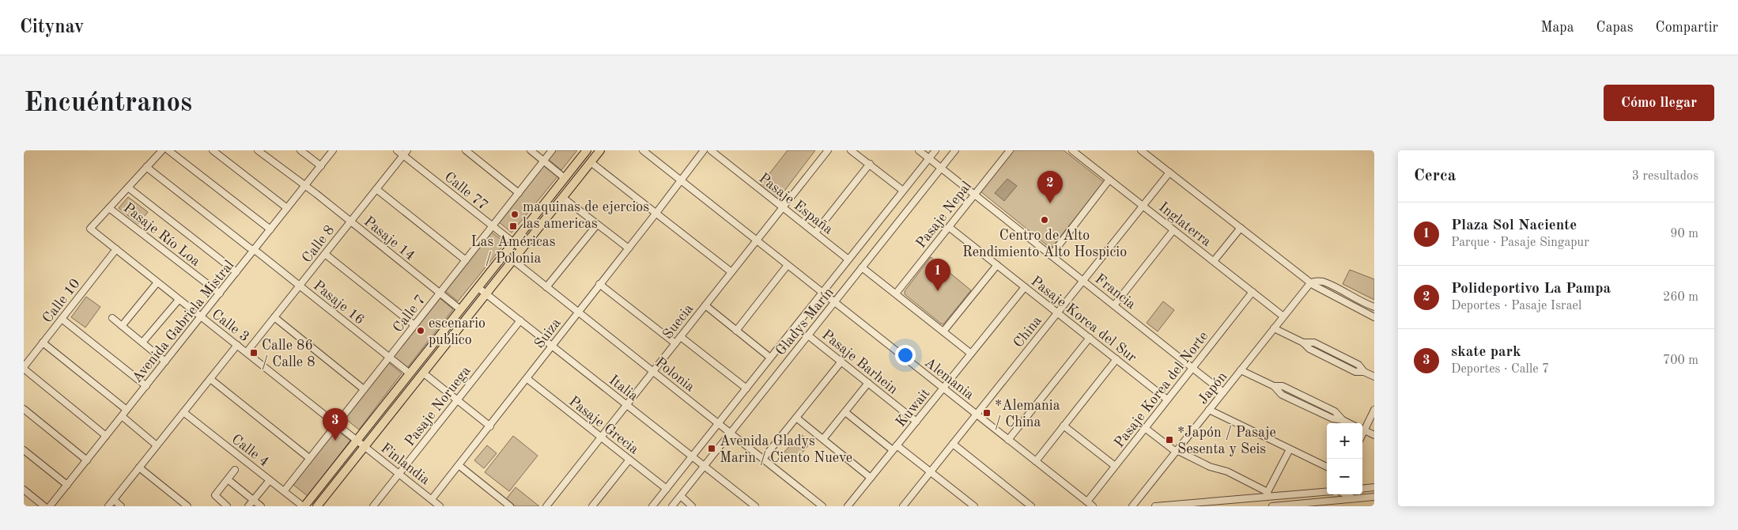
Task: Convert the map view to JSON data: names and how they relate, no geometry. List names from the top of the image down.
{
  "streets": {
    "street": [
      "Calle 77",
      "Pasaje España",
      "Pasaje Nepal",
      "Inglaterra",
      "Pasaje Río Loa",
      "Pasaje 14",
      "Calle 8",
      "Francia",
      "Calle 10",
      "Pasaje 16",
      "Calle 7",
      "Pasaje Korea del Sur",
      "Avenida Gabriela Mistral",
      "Suecia",
      "Gladys Marín",
      "Calle 3",
      "China",
      "Suiza",
      "Pasaje Barhein",
      "Polonia",
      "Alemania",
      "Italia",
      "Japón",
      "Pasaje Korea del Norte",
      "Pasaje Noruega",
      "Kuwait",
      "Pasaje Grecia",
      "Calle 4",
      "Finlandia"
    ]
  },
  "crossings": [
    ["Calle 77", "Calle 8"],
    ["Calle 77", "Calle 7"],
    ["Pasaje España", "Suecia"],
    ["Pasaje España", "Gladys Marín"],
    ["Pasaje Nepal", "Francia"],
    ["Pasaje Nepal", "Pasaje Korea del Sur"],
    ["Inglaterra", "China"],
    ["Inglaterra", "Japón"],
    ["Inglaterra", "Pasaje Korea del Norte"],
    ["Pasaje Río Loa", "Avenida Gabriela Mistral"],
    ["Pasaje Río Loa", "Calle 3"],
    ["Pasaje 14", "Calle 8"],
    ["Pasaje 14", "Calle 7"],
    ["Pasaje 14", "Avenida Gabriela Mistral"],
    ["Calle 8", "Pasaje 16"],
    ["Calle 8", "Calle 3"],
    ["Francia", "Gladys Marín"],
    ["Francia", "China"],
    ["Francia", "Japón"],
    ["Francia", "Pasaje Korea del Norte"],
    ["Calle 10", "Calle 3"],
    ["Pasaje 16", "Calle 7"],
    ["Pasaje 16", "Avenida Gabriela Mistral"],
    ["Calle 7", "Calle 3"],
    ["Calle 7", "Calle 4"],
    ["Pasaje Korea del Sur", "China"],
    ["Pasaje Korea del Sur", "Pasaje Korea del Norte"],
    ["Pasaje Korea del Sur", "Kuwait"],
    ["Avenida Gabriela Mistral", "Calle 3"],
    ["Suecia", "Polonia"],
    ["Suecia", "Alemania"],
    ["Suecia", "Italia"],
    ["Suecia", "Pasaje Grecia"],
    ["Gladys Marín", "Pasaje Barhein"],
    ["Gladys Marín", "Polonia"],
    ["Gladys Marín", "Alemania"],
    ["Gladys Marín", "Italia"],
    ["Gladys Marín", "Pasaje Grecia"],
    ["Calle 3", "Finlandia"],
    ["China", "Alemania"],
    ["Suiza", "Polonia"],
    ["Suiza", "Alemania"],
    ["Suiza", "Italia"],
    ["Suiza", "Pasaje Grecia"],
    ["Suiza", "Finlandia"],
    ["Pasaje Barhein", "Kuwait"],
    ["Alemania", "Pasaje Korea del Norte"],
    ["Alemania", "Kuwait"],
    ["Italia", "Pasaje Noruega"],
    ["Pasaje Noruega", "Finlandia"]
  ],
  "places": {
    "other": ["maquinas de ejercios las americas", "Centro de Alto Rendimiento Alto Hospicio", "escenario publico"],
    "transit": [
      "Las Américas / Polonia",
      "Calle 86 / Calle 8",
      "*Alemania / China",
      "*Japón / Pasaje Sesenta y Seis",
      "Avenida Gladys Marin / Ciento Nueve"
    ]
  },
  "page": {
    "header": "Citynav",
    "nav": ["Mapa", "Capas", "Compartir"],
    "buttons": "Cómo llegar",
    "title": "Encuéntranos",
    "heading": ["Cerca", "3 resultados"],
    "pins": ["2", "1", "3"],
    "list": [
      {
        "mark": "1",
        "name": "Plaza Sol Naciente",
        "note": "Parque · Pasaje Singapur",
        "value": "90 m"
      },
      {
        "mark": "2",
        "name": "Polideportivo La Pampa",
        "note": "Deportes · Pasaje Israel",
        "value": "260 m"
      },
      {
        "mark": "3",
        "name": "skate park",
        "note": "Deportes · Calle 7",
        "value": "700 m"
      }
    ],
    "map_buttons": ["+", "−"]
  }
}
